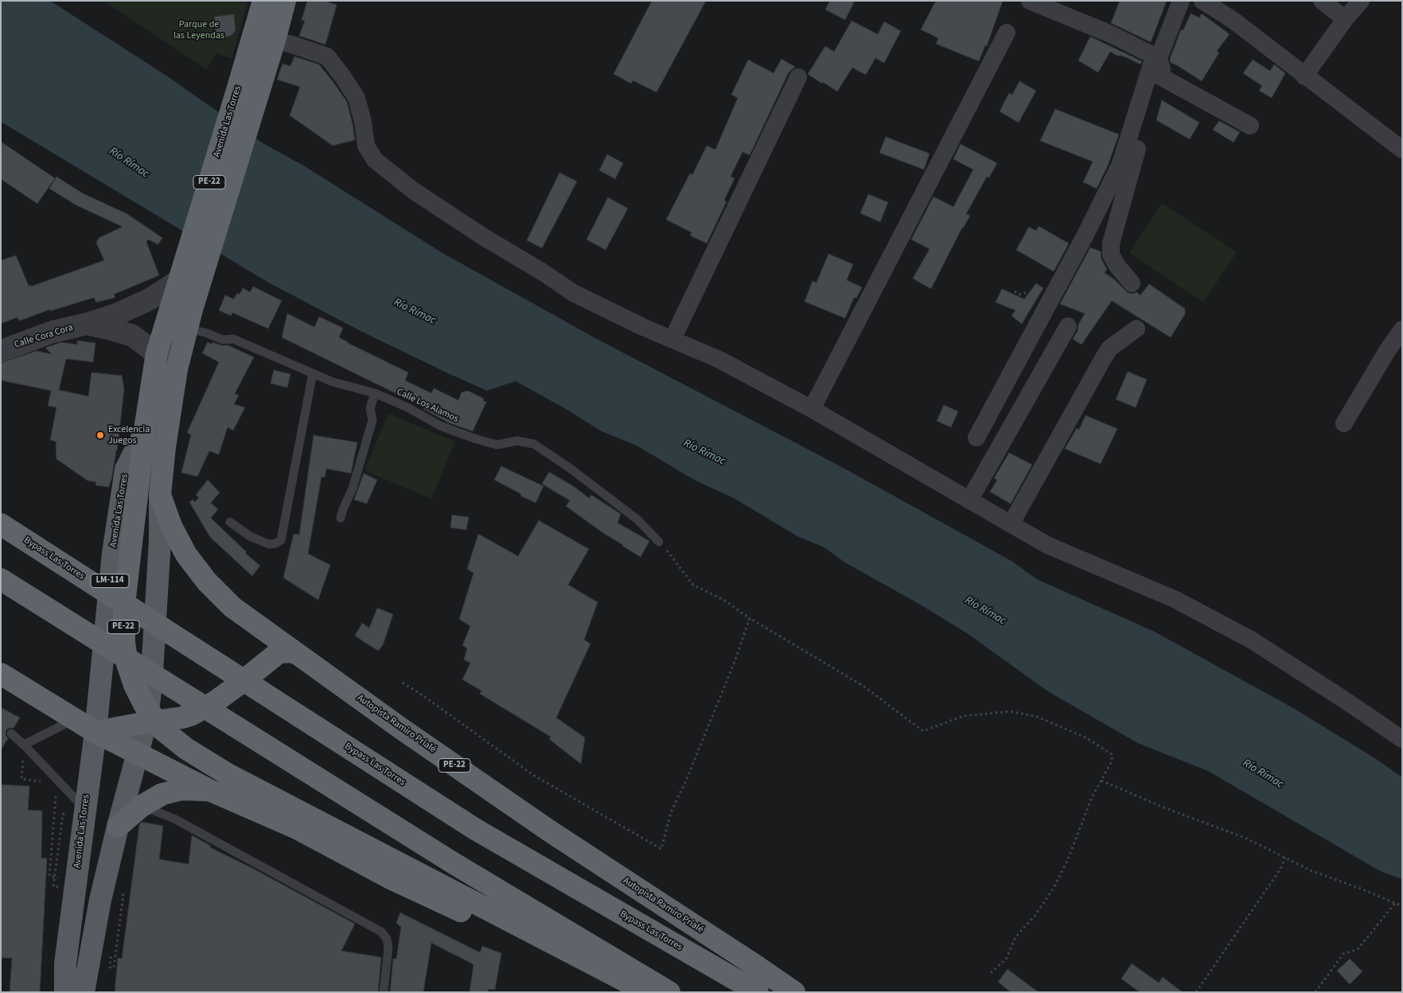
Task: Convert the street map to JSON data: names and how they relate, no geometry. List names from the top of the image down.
{
  "streets": {
    "highway": [
      "Avenida Las Torres",
      "PE-22",
      "Bypass Las Torres",
      "Autopista Ramiro Prialé"
    ],
    "main road": ["LM-114"],
    "street": ["Calle Cora Cora"],
    "lane": ["Calle Los Alamos"]
  },
  "crossings": [
    ["Avenida Las Torres", "PE-22"],
    ["Avenida Las Torres", "Calle Cora Cora"],
    ["Avenida Las Torres", "Calle Los Alamos"],
    ["Avenida Las Torres", "Autopista Ramiro Prialé"]
  ],
  "water": ["Río Rímac"],
  "parks": ["Parque de las Leyendas"],
  "places": ["Excelencia Juegos"]
}
